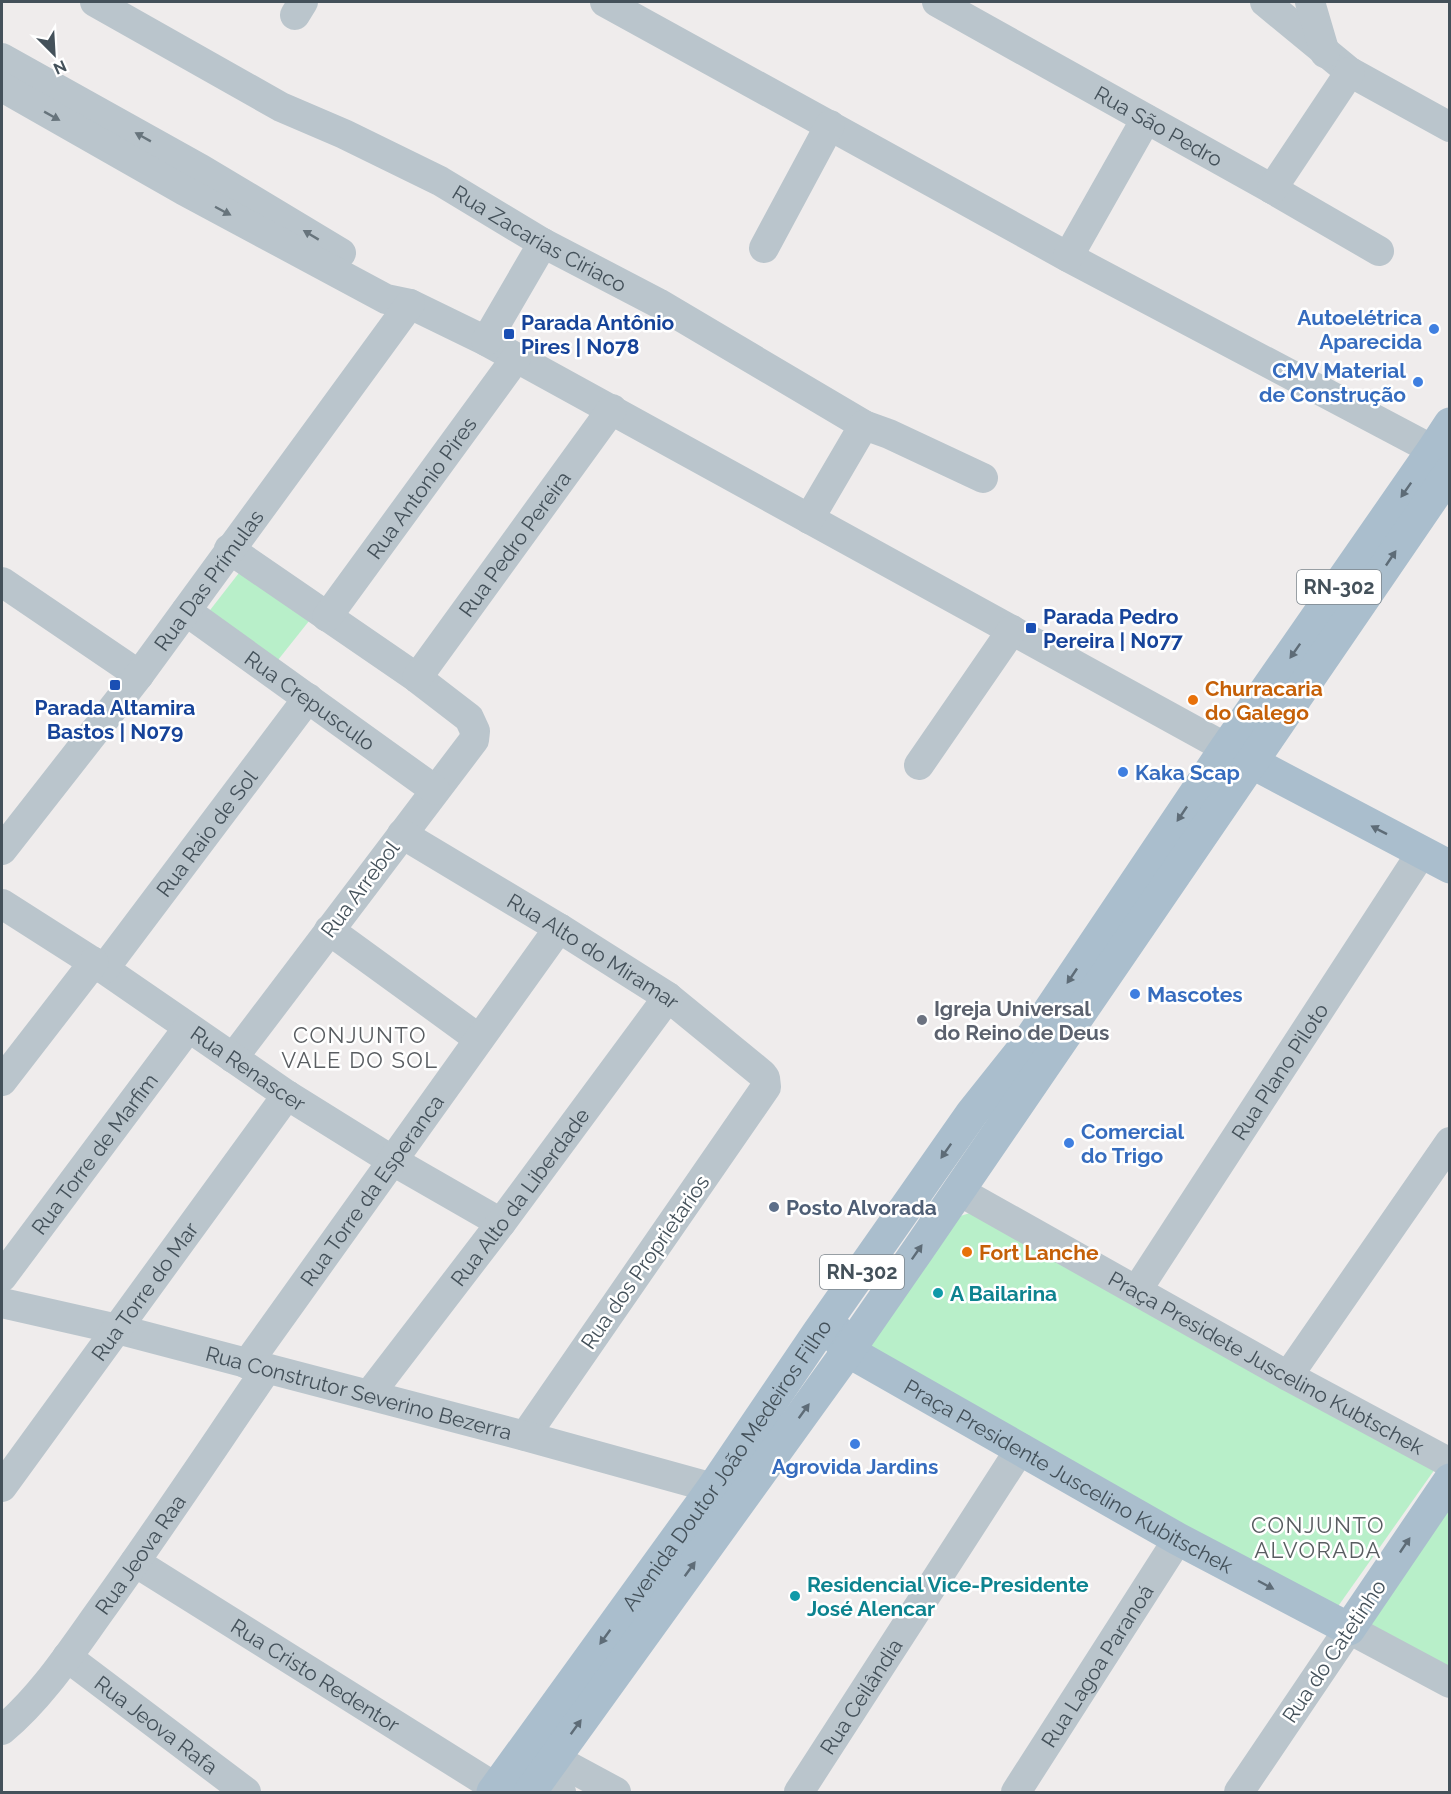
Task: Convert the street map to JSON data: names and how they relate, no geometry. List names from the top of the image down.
{
  "streets": {
    "main road": [
      "RN-302",
      "Avenida Doutor João Medeiros Filho",
      "Praça Presidente Juscelino Kubitschek",
      "Rua do Catetinho"
    ],
    "street": [
      "Rua São Pedro",
      "Rua Zacarias Ciriaco",
      "Rua Antonio Pires",
      "Rua Pedro Pereira",
      "Rua Das Prímulas",
      "Rua Crepusculo",
      "Rua Raio de Sol",
      "Rua Arrebol",
      "Rua Alto do Miramar",
      "Rua Renascer",
      "Rua Plano Piloto",
      "Rua Torre de Marfim",
      "Rua Torre da Esperanca",
      "Rua Alto da Liberdade",
      "Rua dos Proprietarios",
      "Rua Torre do Mar",
      "Praça Presidete Juscelino Kubtschek",
      "Rua Construtor Severino Bezerra",
      "Rua Jeova Raa",
      "Rua Lagoa Paranoá",
      "Rua Cristo Redentor",
      "Rua Ceilândia",
      "Rua Jeova Rafa"
    ]
  },
  "crossings": [
    ["Rua Pedro Pereira", "Rua Arrebol"],
    ["Rua Das Prímulas", "Rua Crepusculo"],
    ["Rua Crepusculo", "Rua Raio de Sol"],
    ["Rua Crepusculo", "Rua Arrebol"],
    ["Rua Raio de Sol", "Rua Renascer"],
    ["Rua Arrebol", "Rua Alto do Miramar"],
    ["Rua Arrebol", "Rua Renascer"],
    ["Rua Alto do Miramar", "Rua Torre da Esperanca"],
    ["Rua Alto do Miramar", "Rua Alto da Liberdade"],
    ["Rua Alto do Miramar", "Rua dos Proprietarios"],
    ["Rua Renascer", "Rua Torre de Marfim"],
    ["Rua Renascer", "Rua Torre da Esperanca"],
    ["Rua Renascer", "Rua Alto da Liberdade"],
    ["Rua Renascer", "Rua Torre do Mar"],
    ["Rua Plano Piloto", "Praça Presidete Juscelino Kubtschek"],
    ["Rua Torre da Esperanca", "Rua Construtor Severino Bezerra"],
    ["Rua Torre da Esperanca", "Rua Jeova Raa"],
    ["Rua Alto da Liberdade", "Rua Construtor Severino Bezerra"],
    ["Rua dos Proprietarios", "Rua Construtor Severino Bezerra"],
    ["Rua Torre do Mar", "Rua Construtor Severino Bezerra"],
    ["Praça Presidete Juscelino Kubtschek", "Avenida Doutor João Medeiros Filho"],
    ["Rua Construtor Severino Bezerra", "Avenida Doutor João Medeiros Filho"],
    ["Rua Construtor Severino Bezerra", "Rua Jeova Raa"],
    ["Avenida Doutor João Medeiros Filho", "Praça Presidente Juscelino Kubitschek"],
    ["Avenida Doutor João Medeiros Filho", "Rua Cristo Redentor"],
    ["Praça Presidente Juscelino Kubitschek", "Rua do Catetinho"],
    ["Praça Presidente Juscelino Kubitschek", "Rua Lagoa Paranoá"],
    ["Praça Presidente Juscelino Kubitschek", "Rua Ceilândia"],
    ["Rua Jeova Raa", "Rua Cristo Redentor"],
    ["Rua Jeova Raa", "Rua Jeova Rafa"]
  ],
  "one_way": ["Rua do Catetinho"],
  "districts": ["CONJUNTO VALE DO SOL", "CONJUNTO ALVORADA"],
  "places": {
    "other": [
      "Autoelétrica Aparecida",
      "CMV Material de Construção",
      "Churracaria do Galego",
      "Kaka Scap",
      "Mascotes",
      "Igreja Universal do Reino de Deus",
      "Comercial do Trigo",
      "Posto Alvorada",
      "Fort Lanche",
      "A Bailarina",
      "Agrovida Jardins",
      "Residencial Vice-Presidente José Alencar"
    ],
    "transit": ["Parada Antônio Pires | N078", "Parada Pedro Pereira | N077", "Parada Altamira Bastos | N079"]
  },
  "north": "bottom right"
}
